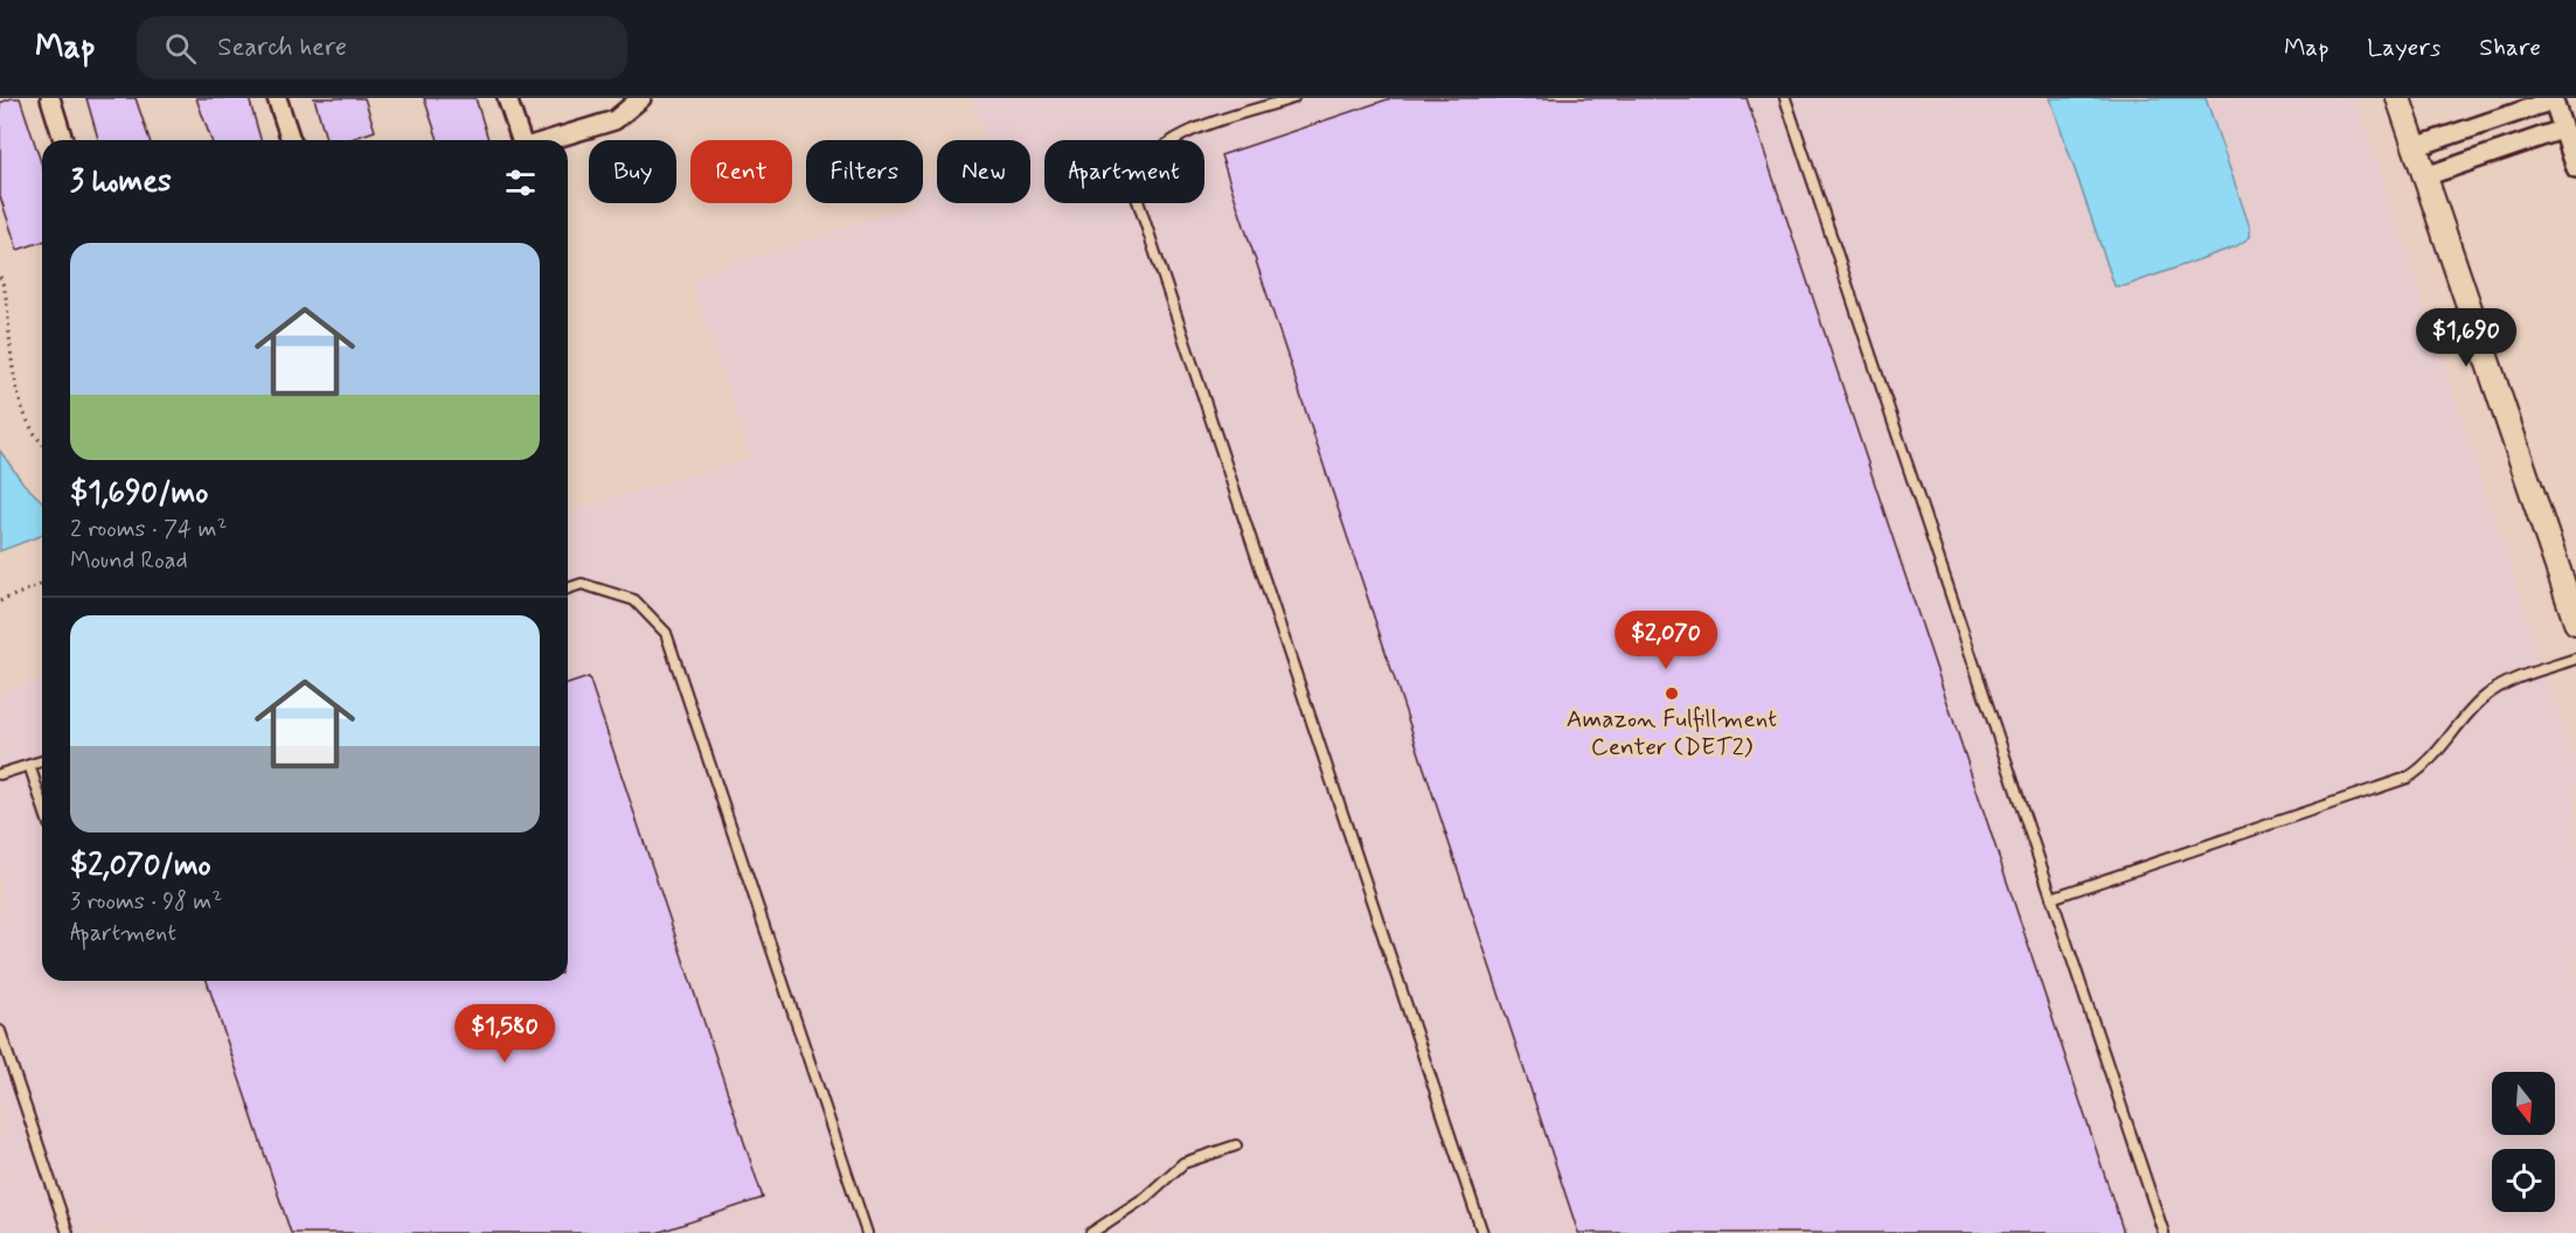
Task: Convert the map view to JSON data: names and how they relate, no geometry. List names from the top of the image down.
{
  "places": ["Amazon Fulfillment Center (DET2)"],
  "north": "bottom",
  "page": {
    "header": "Map",
    "search": "Search here",
    "nav": ["Map", "Layers", "Share"],
    "chip": [
      "Buy",
      "Rent",
      "Filters",
      "New",
      "Apartment"
    ],
    "heading": "3 homes",
    "list": [
      {
        "name": "$1,690/mo",
        "note": "2 rooms · 74 m² · Mound Road"
      },
      {
        "name": "$2,070/mo",
        "note": "3 rooms · 98 m² · Apartment"
      }
    ],
    "price": ["$1,690", "$2,070", "$1,580"]
  }
}
